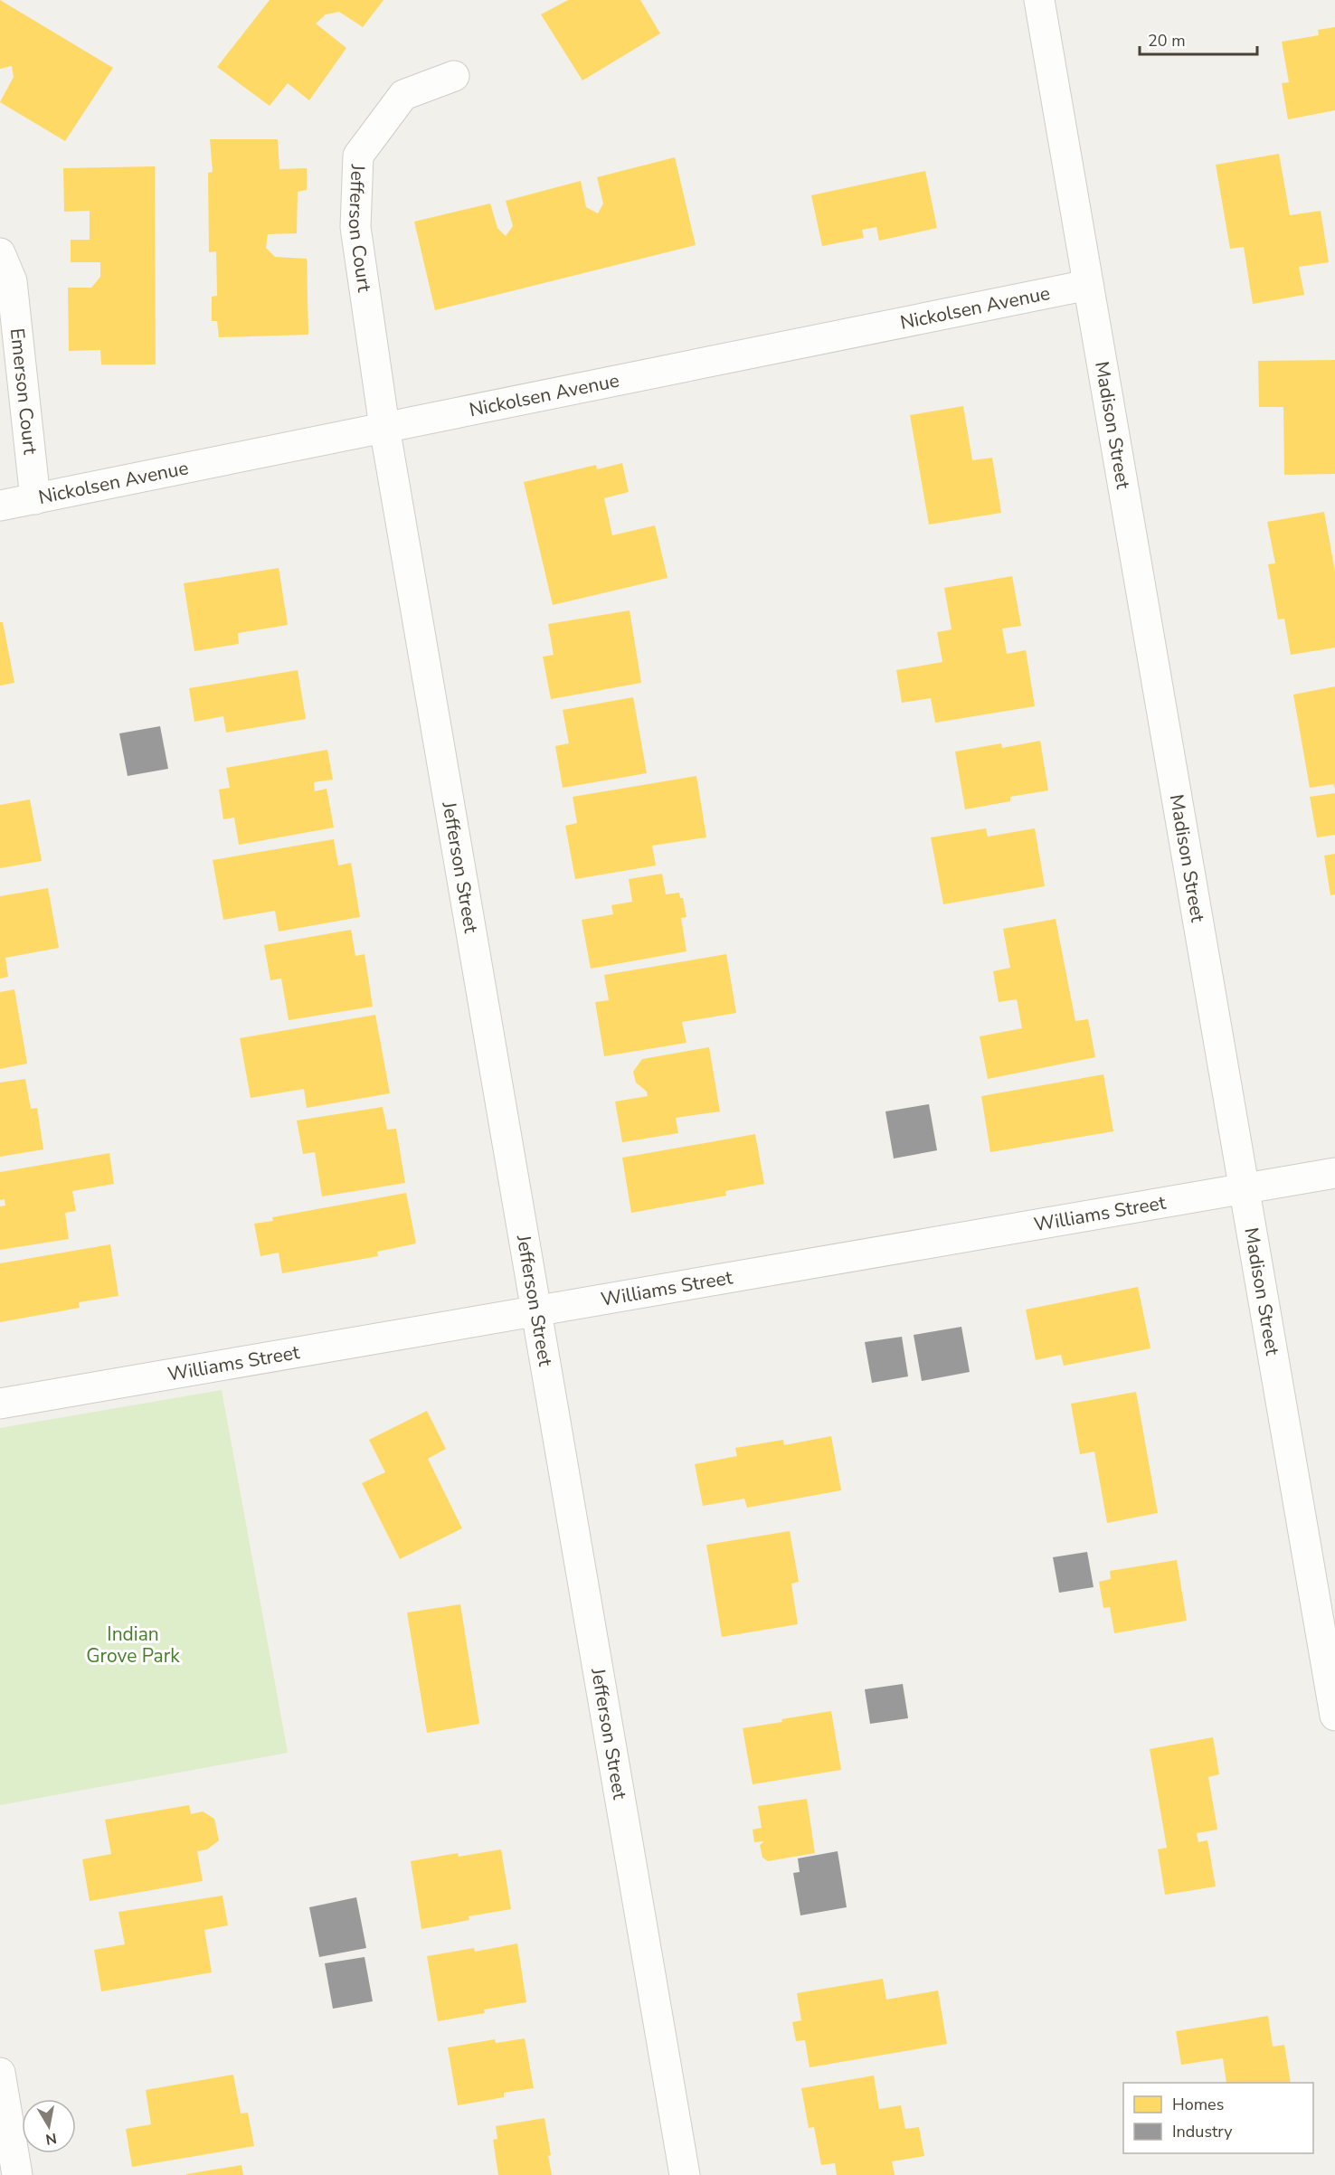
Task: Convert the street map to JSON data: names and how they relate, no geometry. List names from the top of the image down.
{
  "streets": {
    "street": [
      "Jefferson Court",
      "Nickolsen Avenue",
      "Emerson Court",
      "Madison Street",
      "Jefferson Street",
      "Williams Street"
    ]
  },
  "crossings": [
    ["Jefferson Court", "Nickolsen Avenue"],
    ["Jefferson Court", "Jefferson Street"],
    ["Nickolsen Avenue", "Emerson Court"],
    ["Nickolsen Avenue", "Madison Street"],
    ["Nickolsen Avenue", "Jefferson Street"],
    ["Madison Street", "Williams Street"],
    ["Jefferson Street", "Williams Street"]
  ],
  "parks": ["Indian Grove Park"],
  "legend": ["Homes", "Industry"],
  "scale_bar": "20 m",
  "north": "bottom"
}
